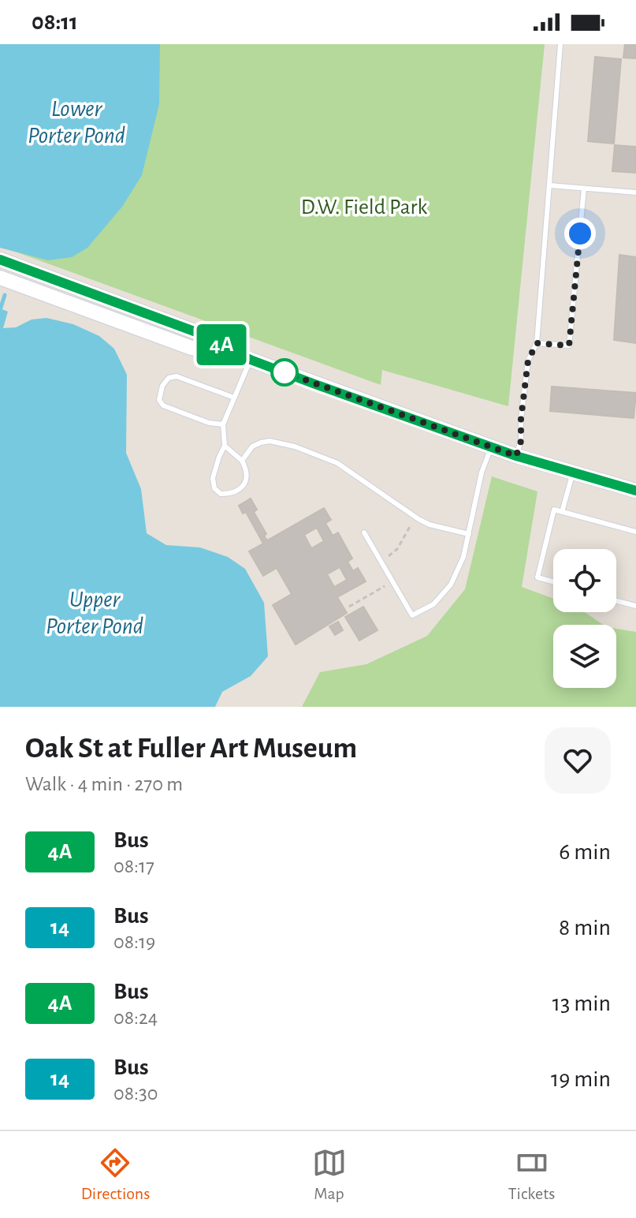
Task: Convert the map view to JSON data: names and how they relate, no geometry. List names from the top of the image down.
{
  "water": ["Lower Porter Pond", "Upper Porter Pond"],
  "parks": ["D.W. Field Park"],
  "lines": ["bus line 4A"],
  "page": {
    "status": "08:11",
    "on_map": "4A",
    "heading": ["Oak St at Fuller Art Museum", "Walk · 4 min · 270 m"],
    "list": [
      {
        "mark": "4A",
        "name": "Bus",
        "note": "08:17",
        "value": "6 min"
      },
      {
        "mark": "14",
        "name": "Bus",
        "note": "08:19",
        "value": "8 min"
      },
      {
        "mark": "4A",
        "name": "Bus",
        "note": "08:24",
        "value": "13 min"
      },
      {
        "mark": "14",
        "name": "Bus",
        "note": "08:30",
        "value": "19 min"
      }
    ],
    "tabs": ["Directions", "Map", "Tickets"]
  }
}
